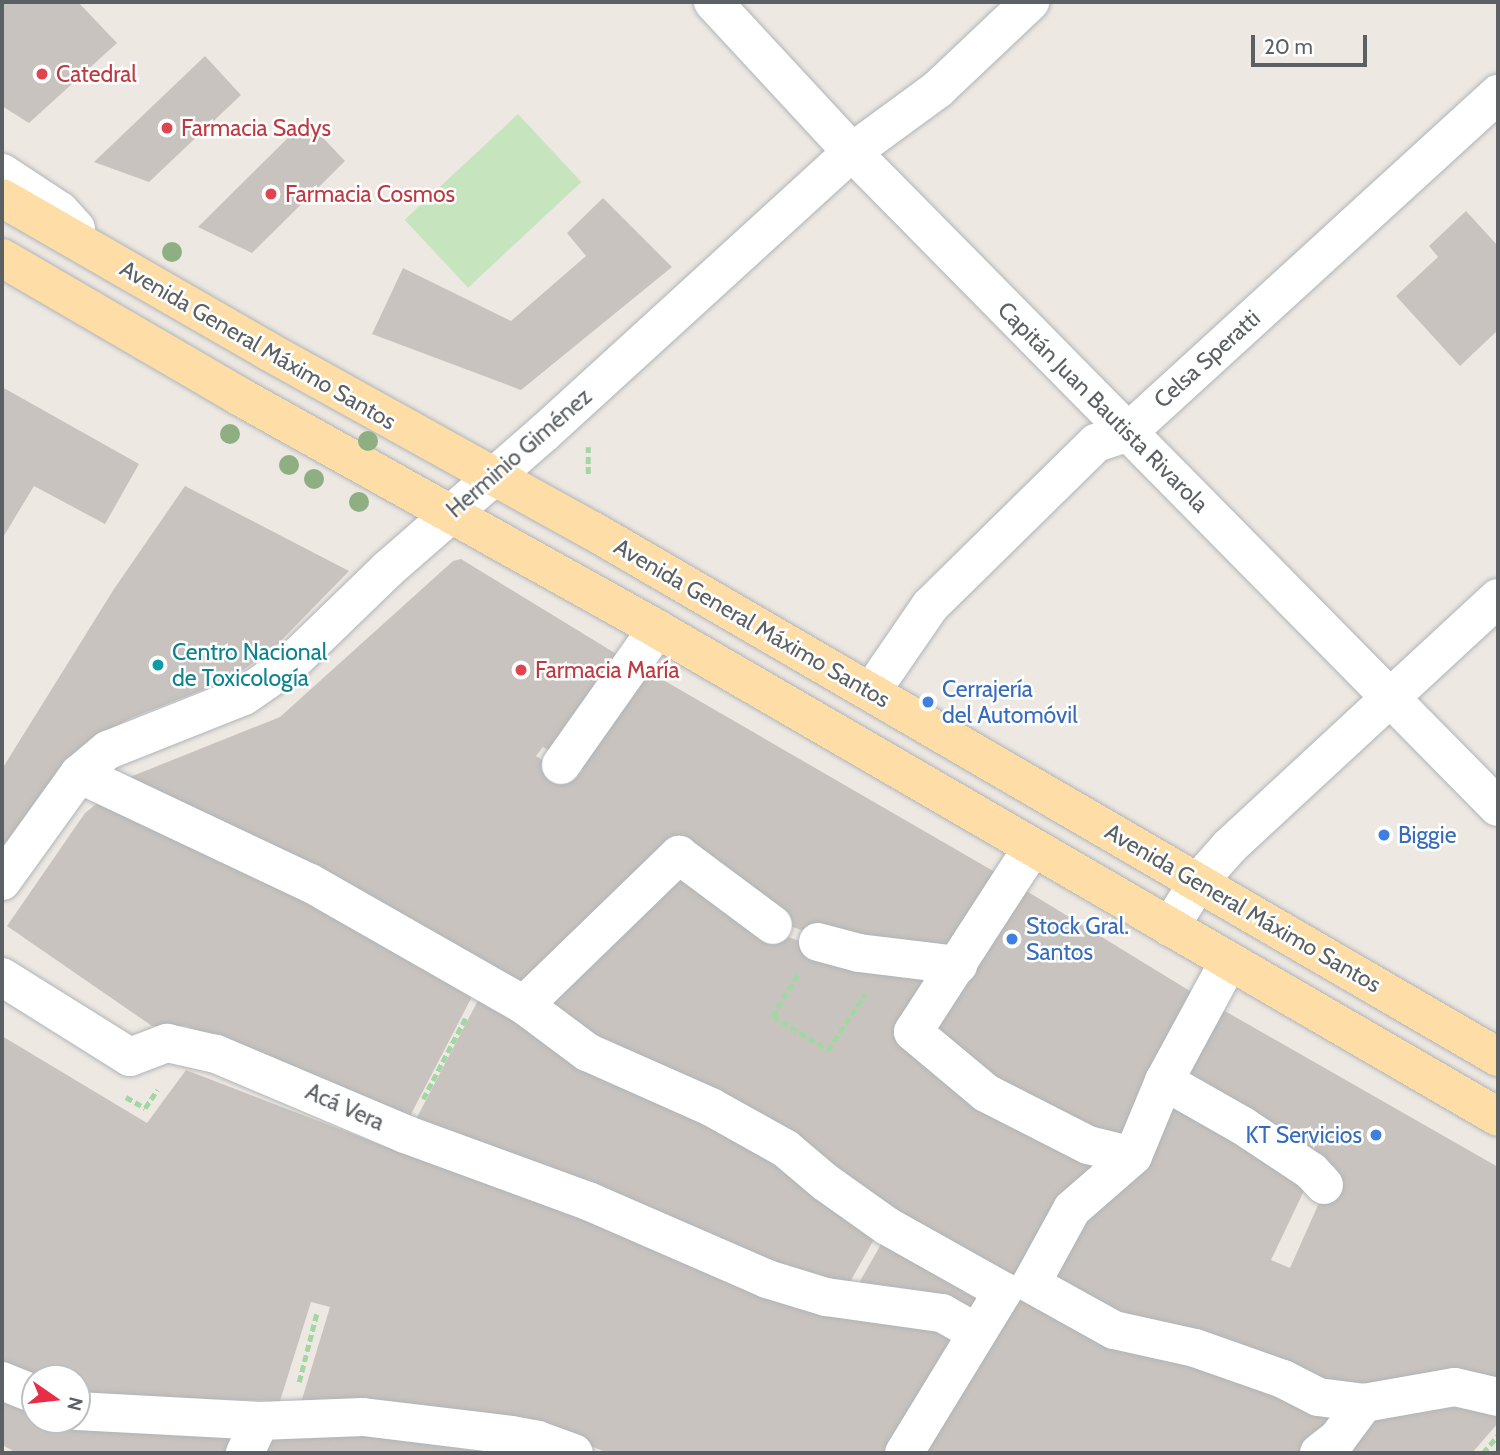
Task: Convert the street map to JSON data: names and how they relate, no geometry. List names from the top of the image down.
{
  "streets": {
    "main road": ["Avenida General Máximo Santos"],
    "street": [
      "Celsa Speratti",
      "Capitán Juan Bautista Rivarola",
      "Herminio Giménez",
      "Acá Vera"
    ]
  },
  "crossings": [
    ["Avenida General Máximo Santos", "Celsa Speratti"],
    ["Avenida General Máximo Santos", "Herminio Giménez"],
    ["Celsa Speratti", "Capitán Juan Bautista Rivarola"],
    ["Capitán Juan Bautista Rivarola", "Herminio Giménez"]
  ],
  "places": [
    "Catedral",
    "Farmacia Sadys",
    "Farmacia Cosmos",
    "Centro Nacional de Toxicología",
    "Farmacia María",
    "Cerrajería del Automóvil",
    "Biggie",
    "Stock Gral. Santos",
    "KT Servicios"
  ],
  "scale_bar": "20 m",
  "north": "right"
}
